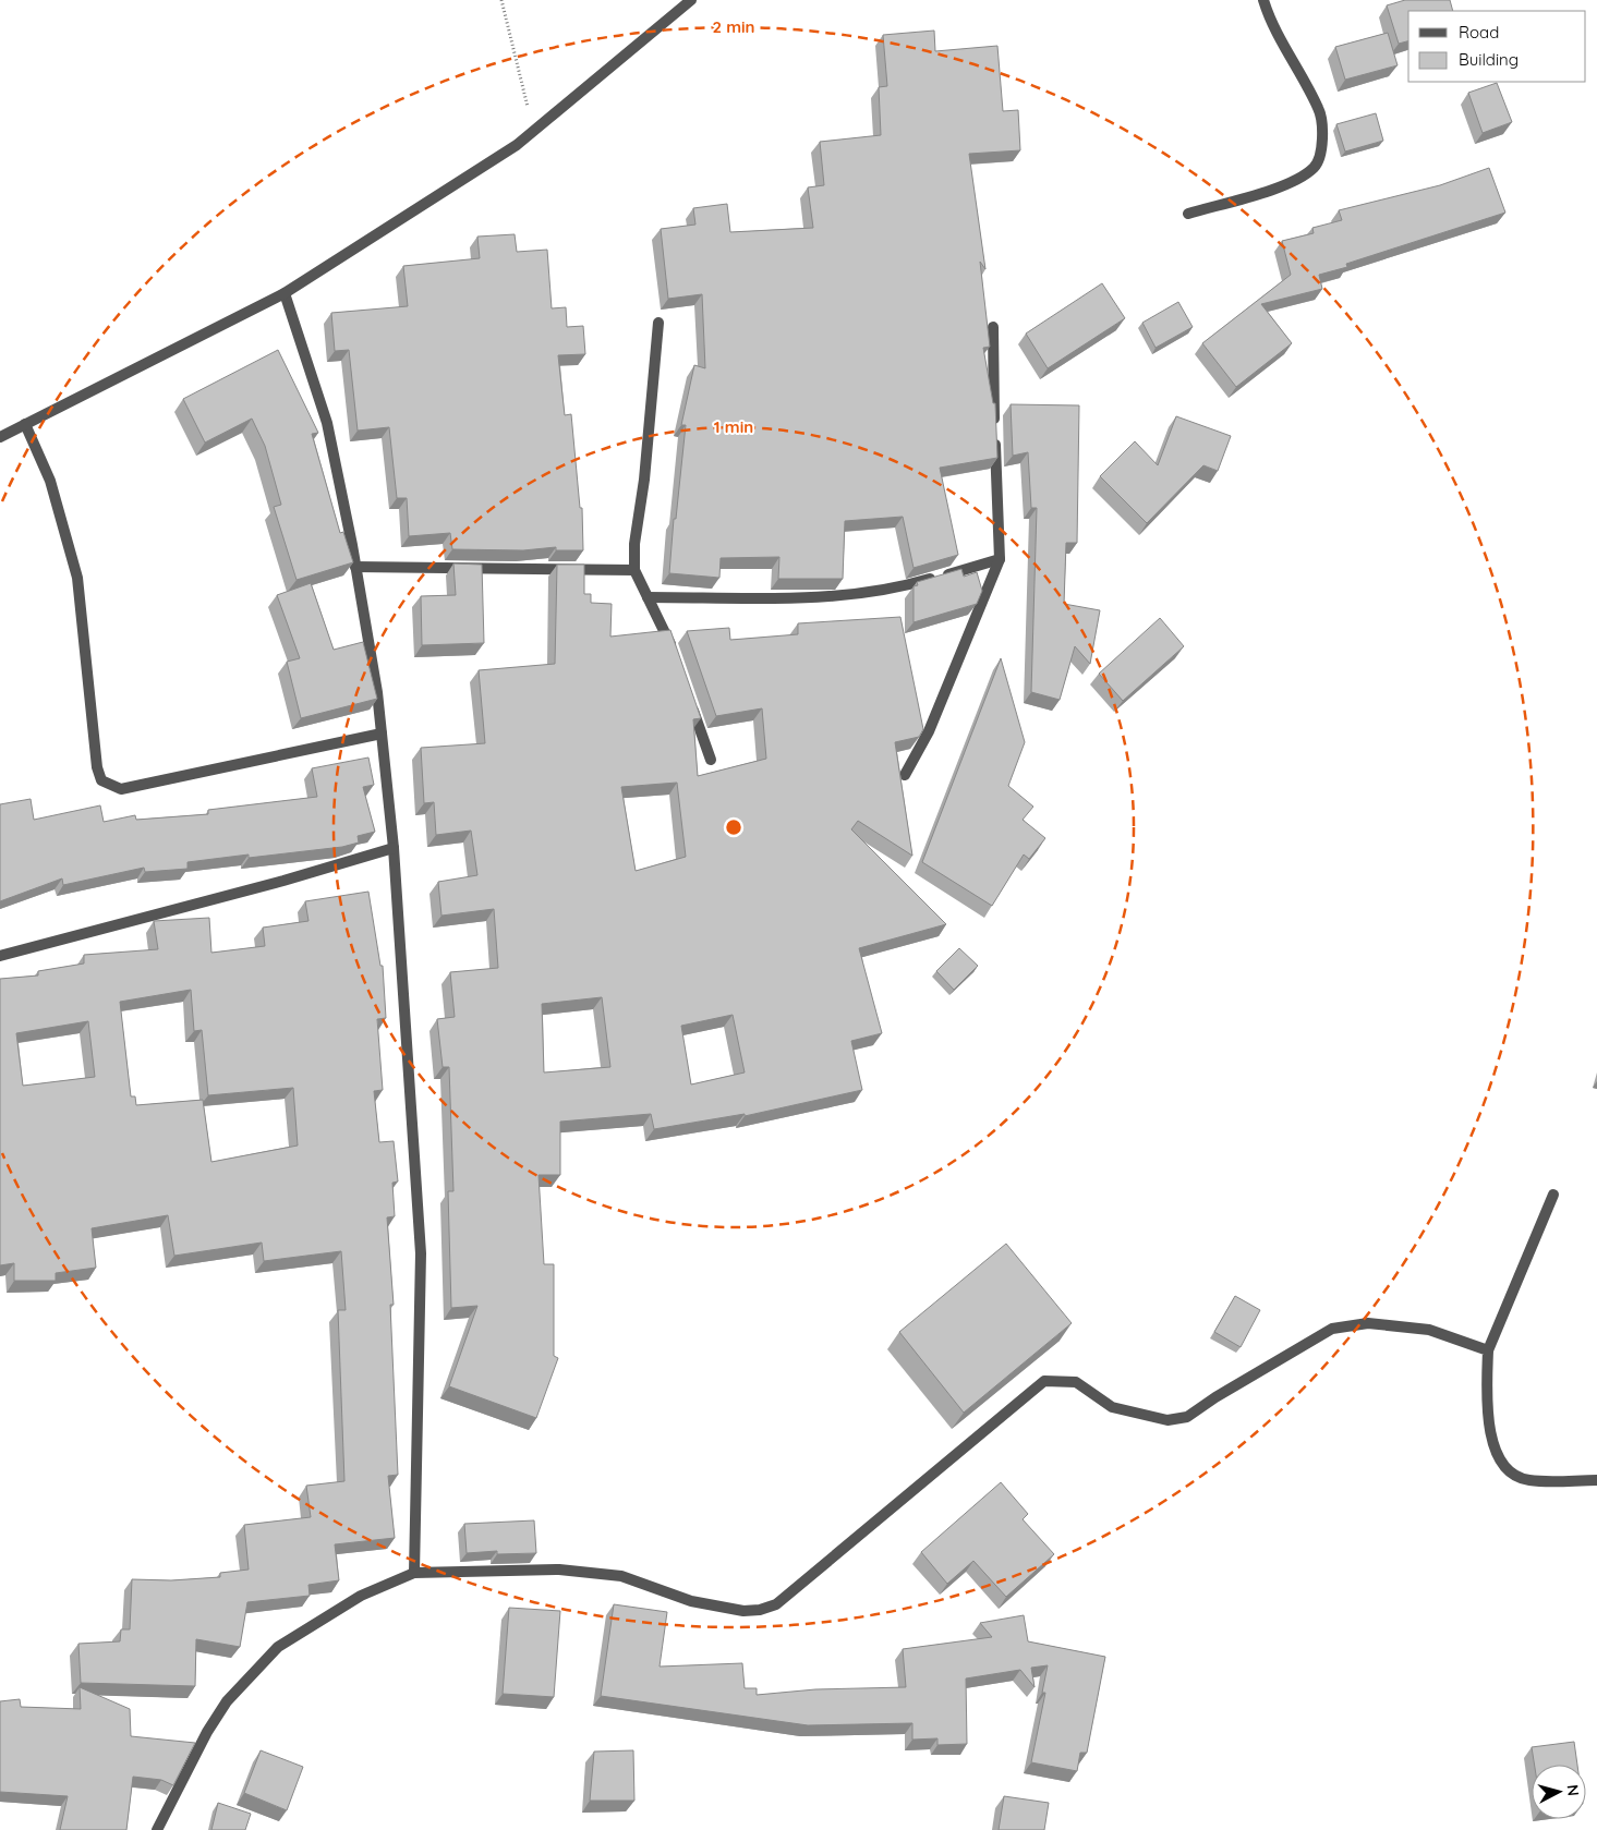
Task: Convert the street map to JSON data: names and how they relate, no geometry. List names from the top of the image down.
{
  "legend": ["Road", "Building"],
  "north": "right",
  "rings": ["2 min", "1 min"]
}
